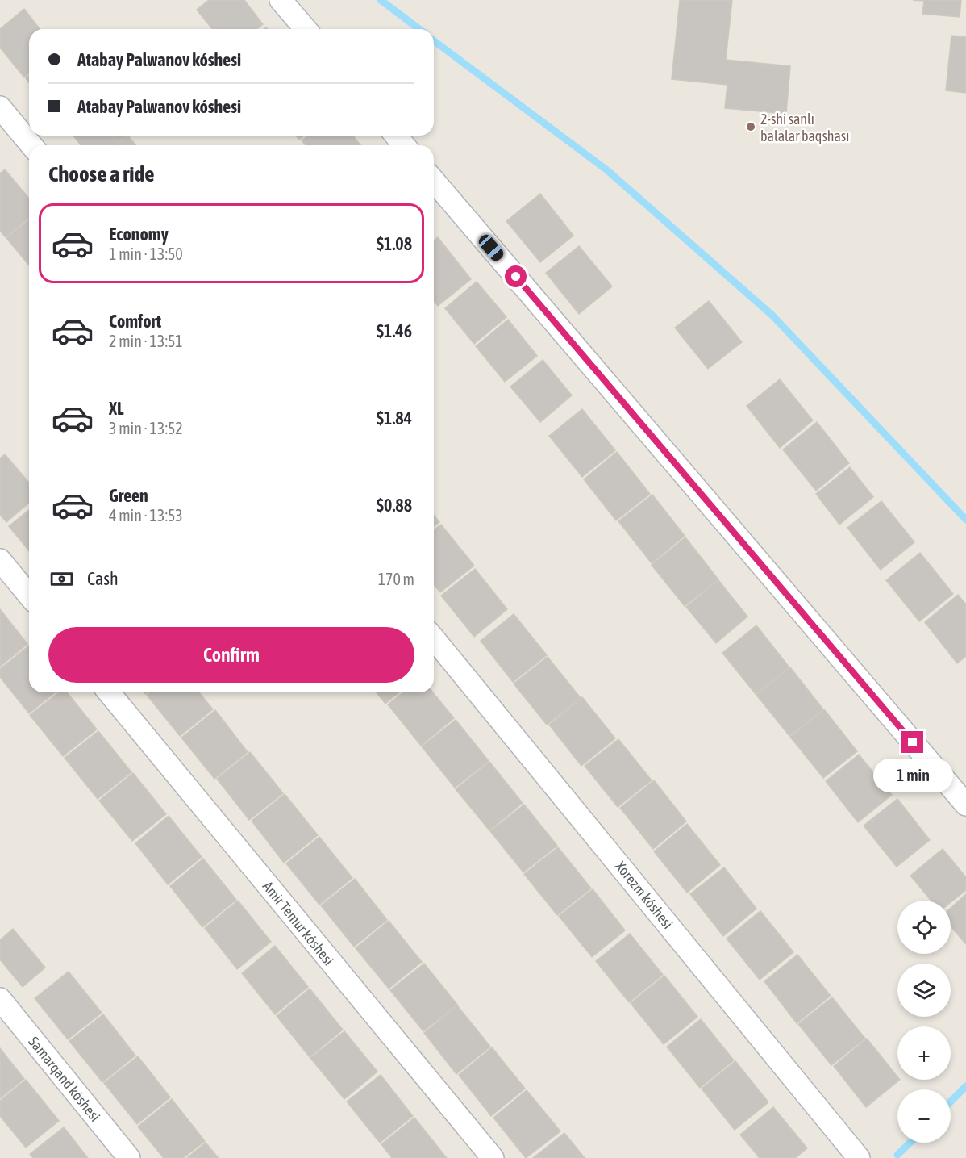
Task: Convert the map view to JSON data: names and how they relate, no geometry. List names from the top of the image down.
{
  "streets": {
    "street": ["Xorezm kóshesi", "Amir Temur kóshesi", "Samarqand kóshesi"]
  },
  "places": ["2-shi sanlı balalar baqshası"],
  "page": {
    "banner": ["Atabay Palwanov kóshesi", "Atabay Palwanov kóshesi"],
    "heading": "Choose a ride",
    "list": [
      {
        "name": "Economy",
        "note": "1 min · 13:50",
        "value": "$1.08"
      },
      {
        "name": "Comfort",
        "note": "2 min · 13:51",
        "value": "$1.46"
      },
      {
        "name": "XL",
        "note": "3 min · 13:52",
        "value": "$1.84"
      },
      {
        "name": "Green",
        "note": "4 min · 13:53",
        "value": "$0.88"
      }
    ],
    "pay": ["Cash", "170 m"],
    "buttons": "Confirm",
    "bubble": "1 min",
    "map_buttons": ["+", "−"]
  }
}
